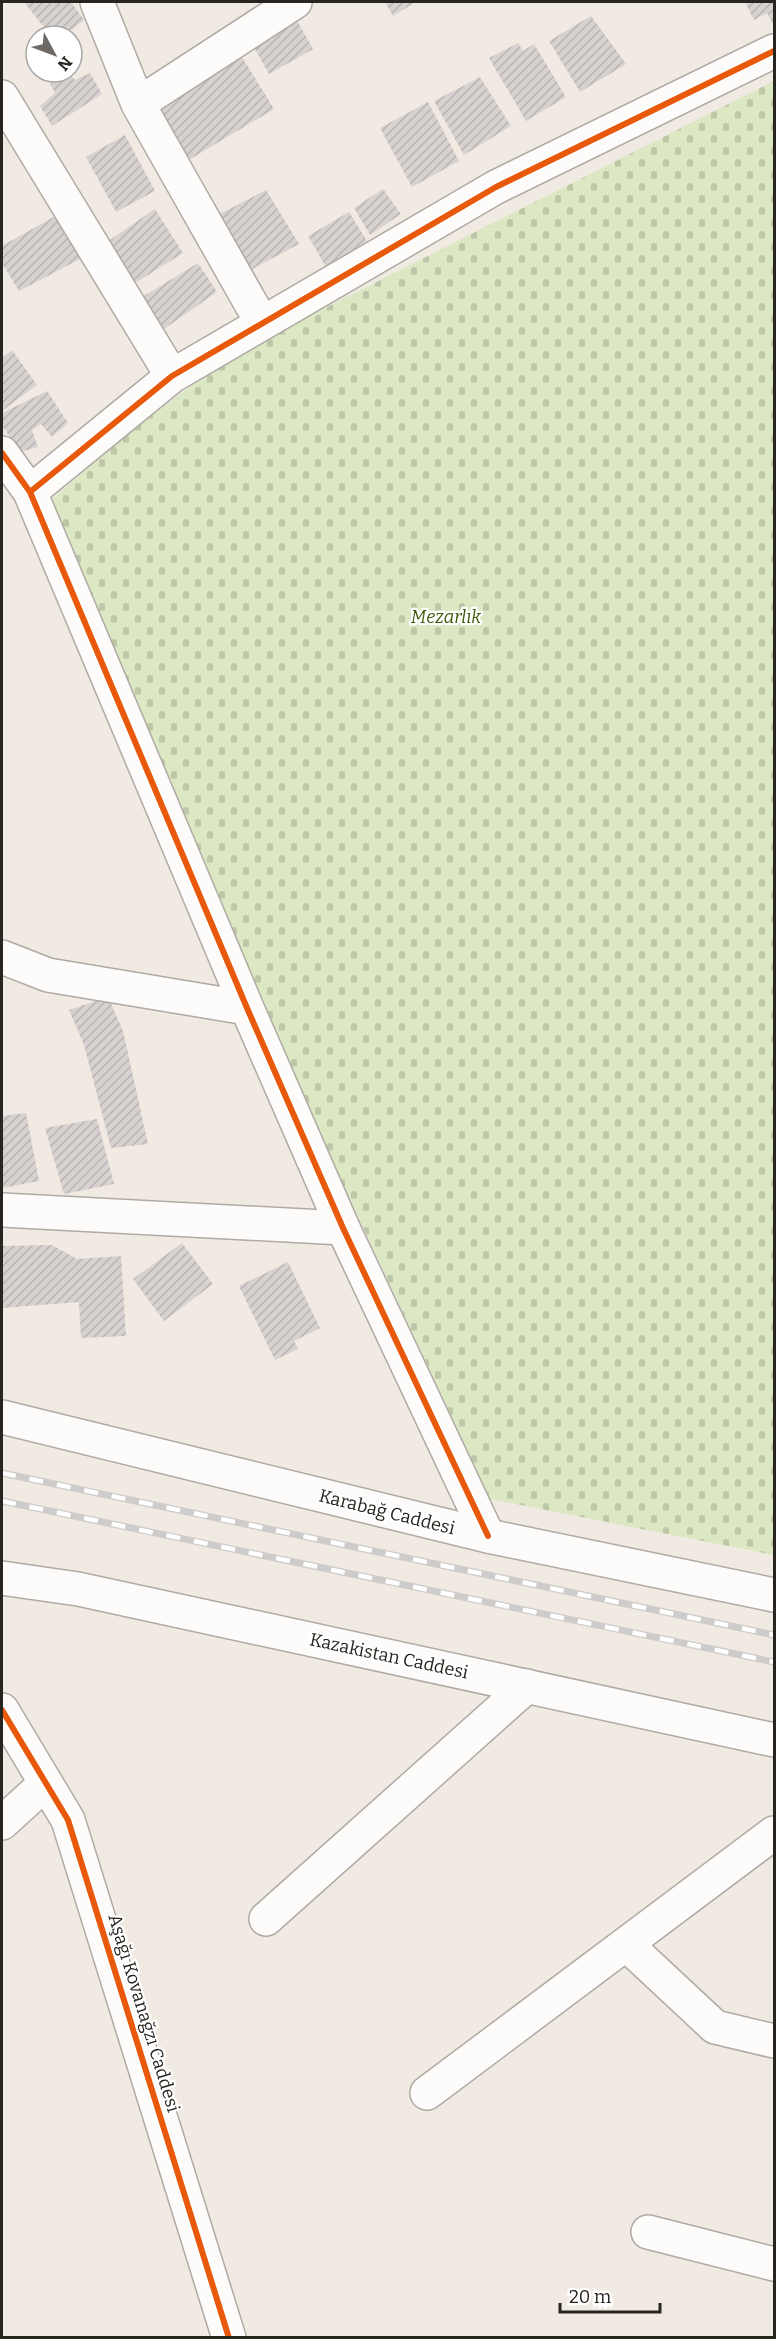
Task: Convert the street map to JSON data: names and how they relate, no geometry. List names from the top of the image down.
{
  "streets": {
    "street": ["Karabağ Caddesi", "Kazakistan Caddesi", "Aşağı Kovanağzı Caddesi"]
  },
  "parks": ["Mezarlık"],
  "scale_bar": "20 m",
  "north": "bottom right"
}
